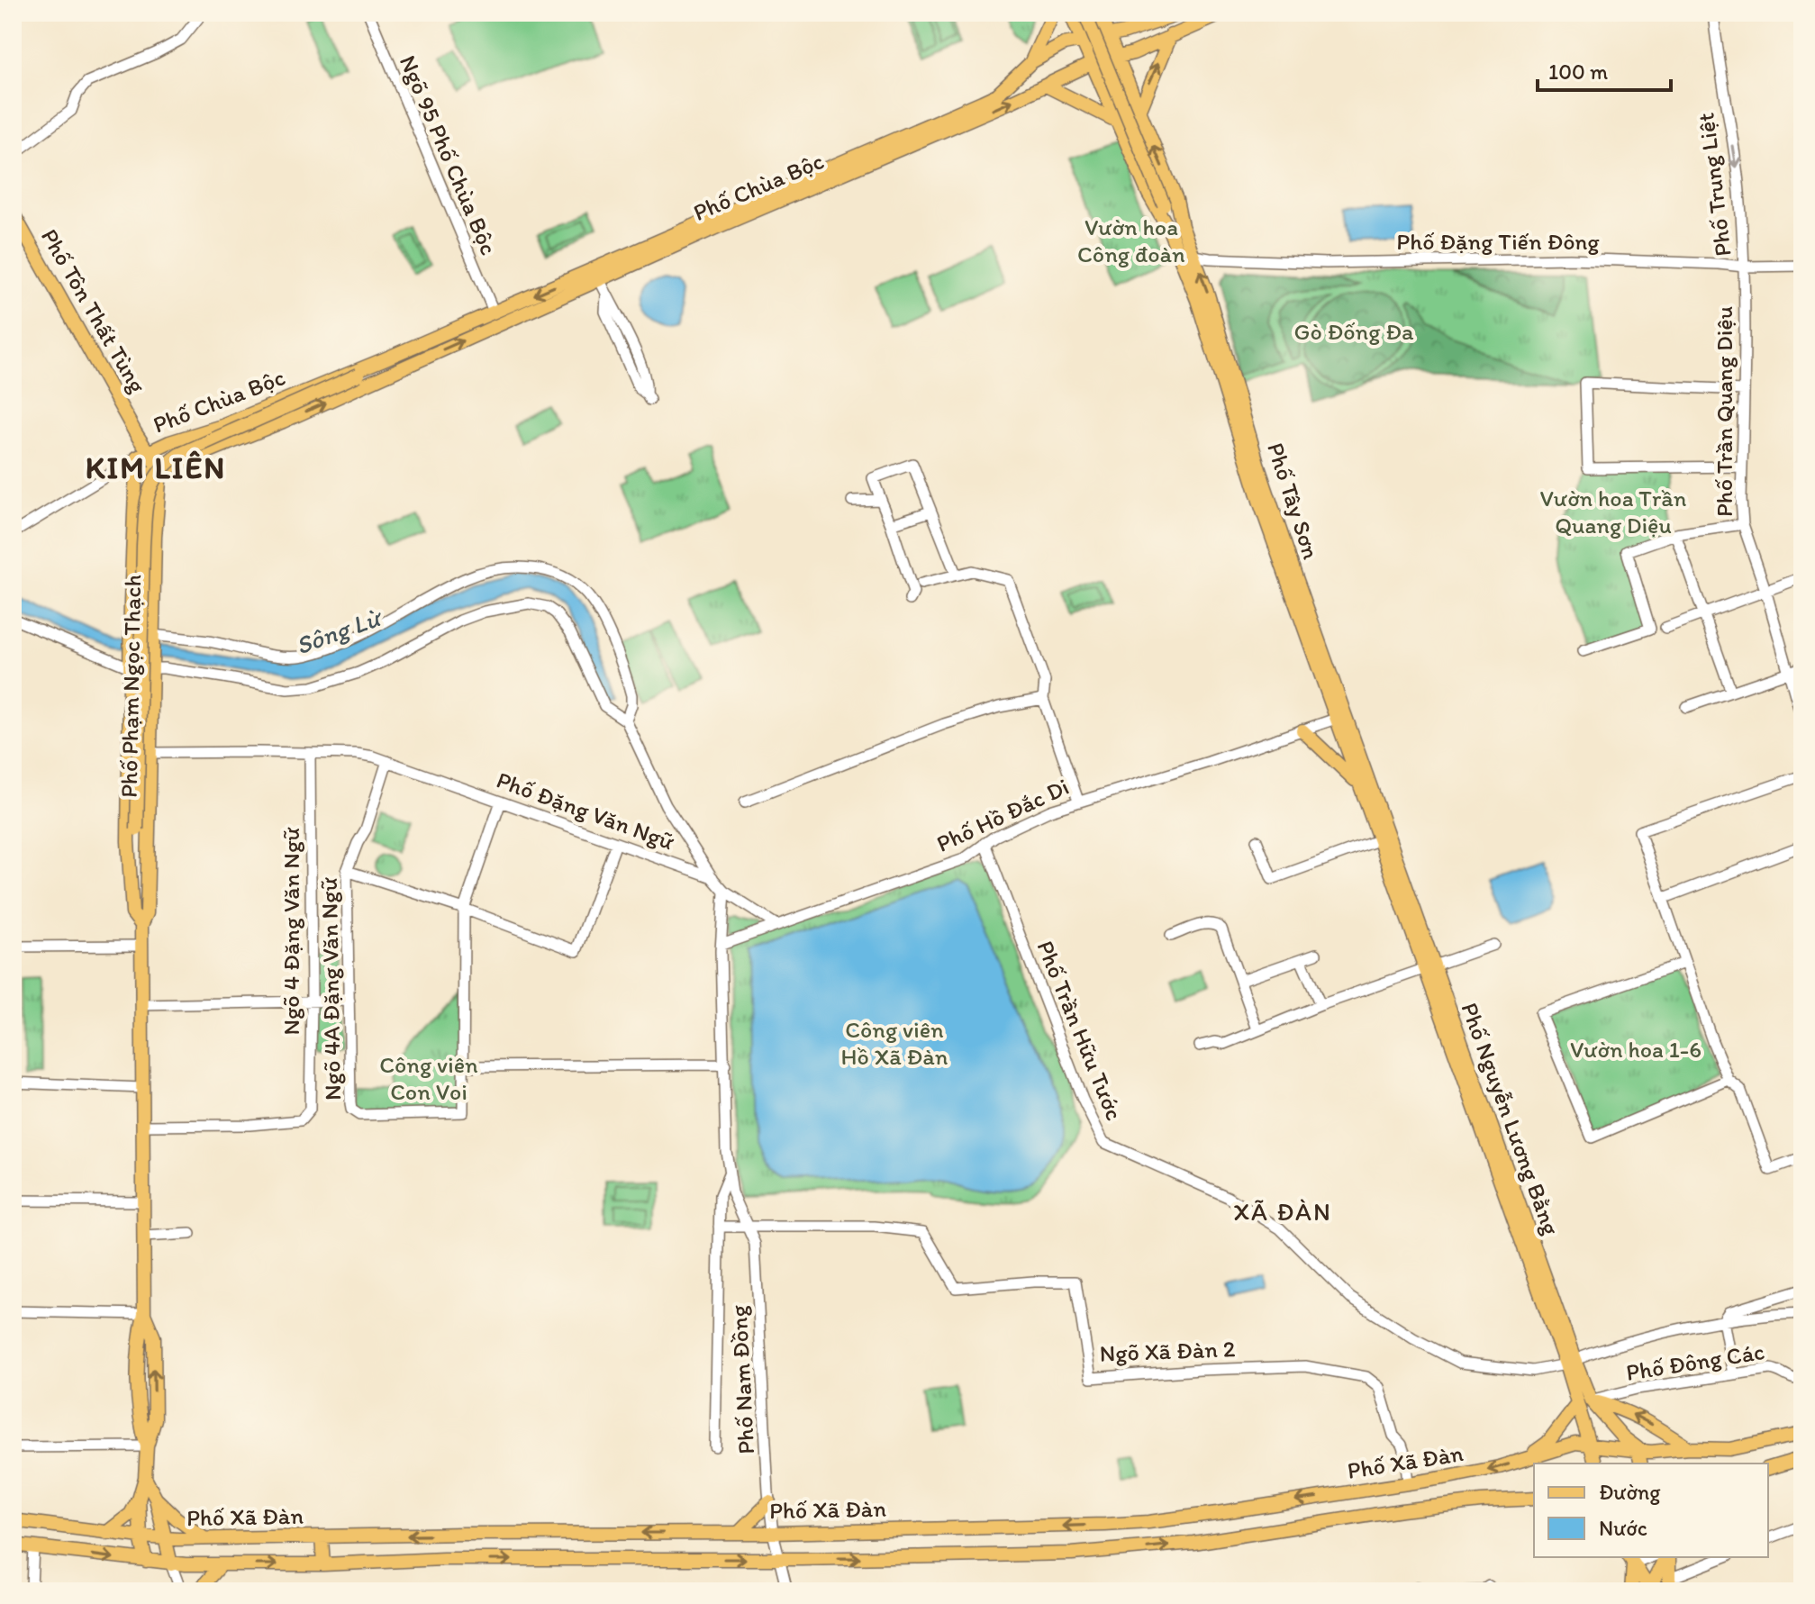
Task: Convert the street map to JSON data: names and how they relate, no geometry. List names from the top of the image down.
{
  "streets": {
    "main road": [
      "Phố Chùa Bộc",
      "Phố Tôn Thất Tùng",
      "Phố Tây Sơn",
      "Phố Phạm Ngọc Thạch",
      "Phố Nguyễn Lương Bằng",
      "Phố Xã Đàn"
    ],
    "street": [
      "Ngõ 95 Phố Chùa Bộc",
      "Phố Trung Liệt",
      "Phố Đặng Tiến Đông",
      "Phố Trần Quang Diệu",
      "Phố Đặng Văn Ngữ",
      "Phố Hồ Đắc Di",
      "Ngõ 4 Đặng Văn Ngữ",
      "Ngõ 4A Đặng Văn Ngữ",
      "Phố Trần Hữu Tước",
      "Ngõ Xã Đàn 2",
      "Phố Đông Các",
      "Phố Nam Đồng"
    ]
  },
  "crossings": [
    ["Ngõ 95 Phố Chùa Bộc", "Phố Chùa Bộc"],
    ["Phố Trung Liệt", "Phố Đặng Tiến Đông"],
    ["Phố Trung Liệt", "Phố Trần Quang Diệu"],
    ["Phố Chùa Bộc", "Phố Tôn Thất Tùng"],
    ["Phố Chùa Bộc", "Phố Tây Sơn"],
    ["Phố Chùa Bộc", "Phố Phạm Ngọc Thạch"],
    ["Phố Đặng Tiến Đông", "Phố Trần Quang Diệu"],
    ["Phố Đặng Tiến Đông", "Phố Tây Sơn"],
    ["Phố Tây Sơn", "Phố Hồ Đắc Di"],
    ["Phố Tây Sơn", "Phố Nguyễn Lương Bằng"],
    ["Phố Phạm Ngọc Thạch", "Phố Đặng Văn Ngữ"],
    ["Phố Phạm Ngọc Thạch", "Ngõ 4 Đặng Văn Ngữ"],
    ["Phố Phạm Ngọc Thạch", "Phố Xã Đàn"],
    ["Phố Đặng Văn Ngữ", "Phố Hồ Đắc Di"],
    ["Phố Đặng Văn Ngữ", "Ngõ 4 Đặng Văn Ngữ"],
    ["Phố Đặng Văn Ngữ", "Ngõ 4A Đặng Văn Ngữ"],
    ["Phố Hồ Đắc Di", "Phố Trần Hữu Tước"],
    ["Phố Trần Hữu Tước", "Phố Nguyễn Lương Bằng"],
    ["Phố Nguyễn Lương Bằng", "Phố Đông Các"],
    ["Phố Nguyễn Lương Bằng", "Phố Xã Đàn"],
    ["Ngõ Xã Đàn 2", "Phố Nam Đồng"],
    ["Ngõ Xã Đàn 2", "Phố Xã Đàn"],
    ["Phố Nam Đồng", "Phố Xã Đàn"]
  ],
  "one_way": ["Phố Trung Liệt"],
  "districts": ["KIM LIÊN", "XÃ ĐÀN"],
  "water": ["Sông Lừ"],
  "parks": [
    "Vườn hoa Công đoàn",
    "Gò Đống Đa",
    "Vườn hoa Trần Quang Diệu",
    "Công viên Hồ Xã Đàn",
    "Vườn hoa 1-6",
    "Công viên Con Voi"
  ],
  "legend": ["Đường", "Nước"],
  "scale_bar": "100 m"
}
